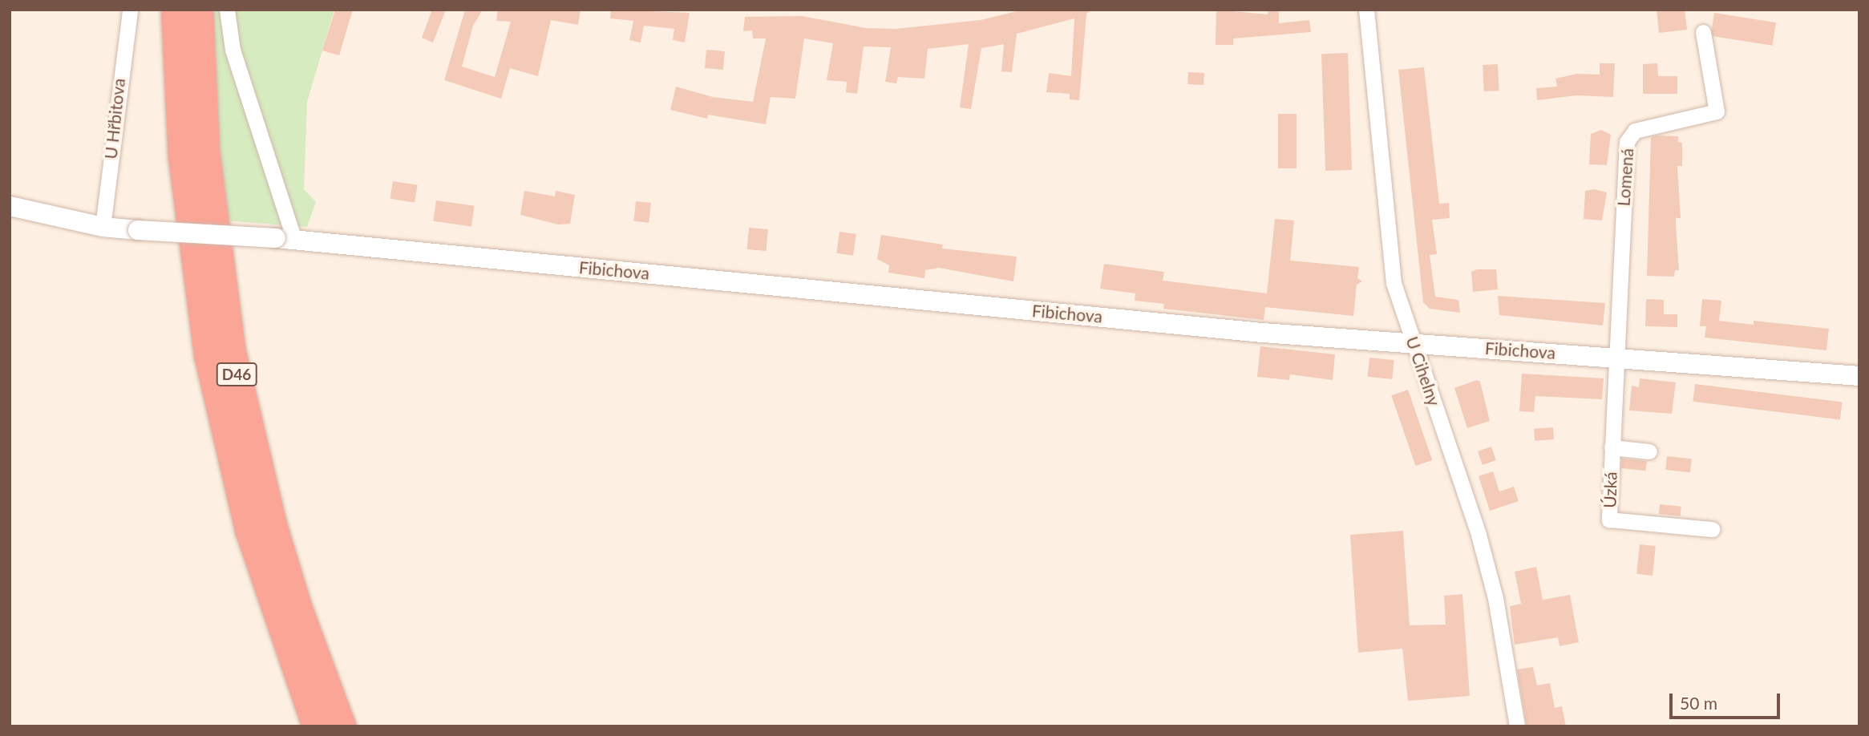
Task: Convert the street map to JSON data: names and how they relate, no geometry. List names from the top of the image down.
{
  "streets": {
    "highway": ["D46"],
    "street": [
      "U Hřbitova",
      "Lomená",
      "Fibichova",
      "U Cihelny",
      "Úzká"
    ]
  },
  "crossings": [
    ["U Hřbitova", "Fibichova"],
    ["Lomená", "Fibichova"],
    ["Lomená", "Úzká"],
    ["Fibichova", "U Cihelny"],
    ["Fibichova", "Úzká"]
  ],
  "scale_bar": "50 m"
}
